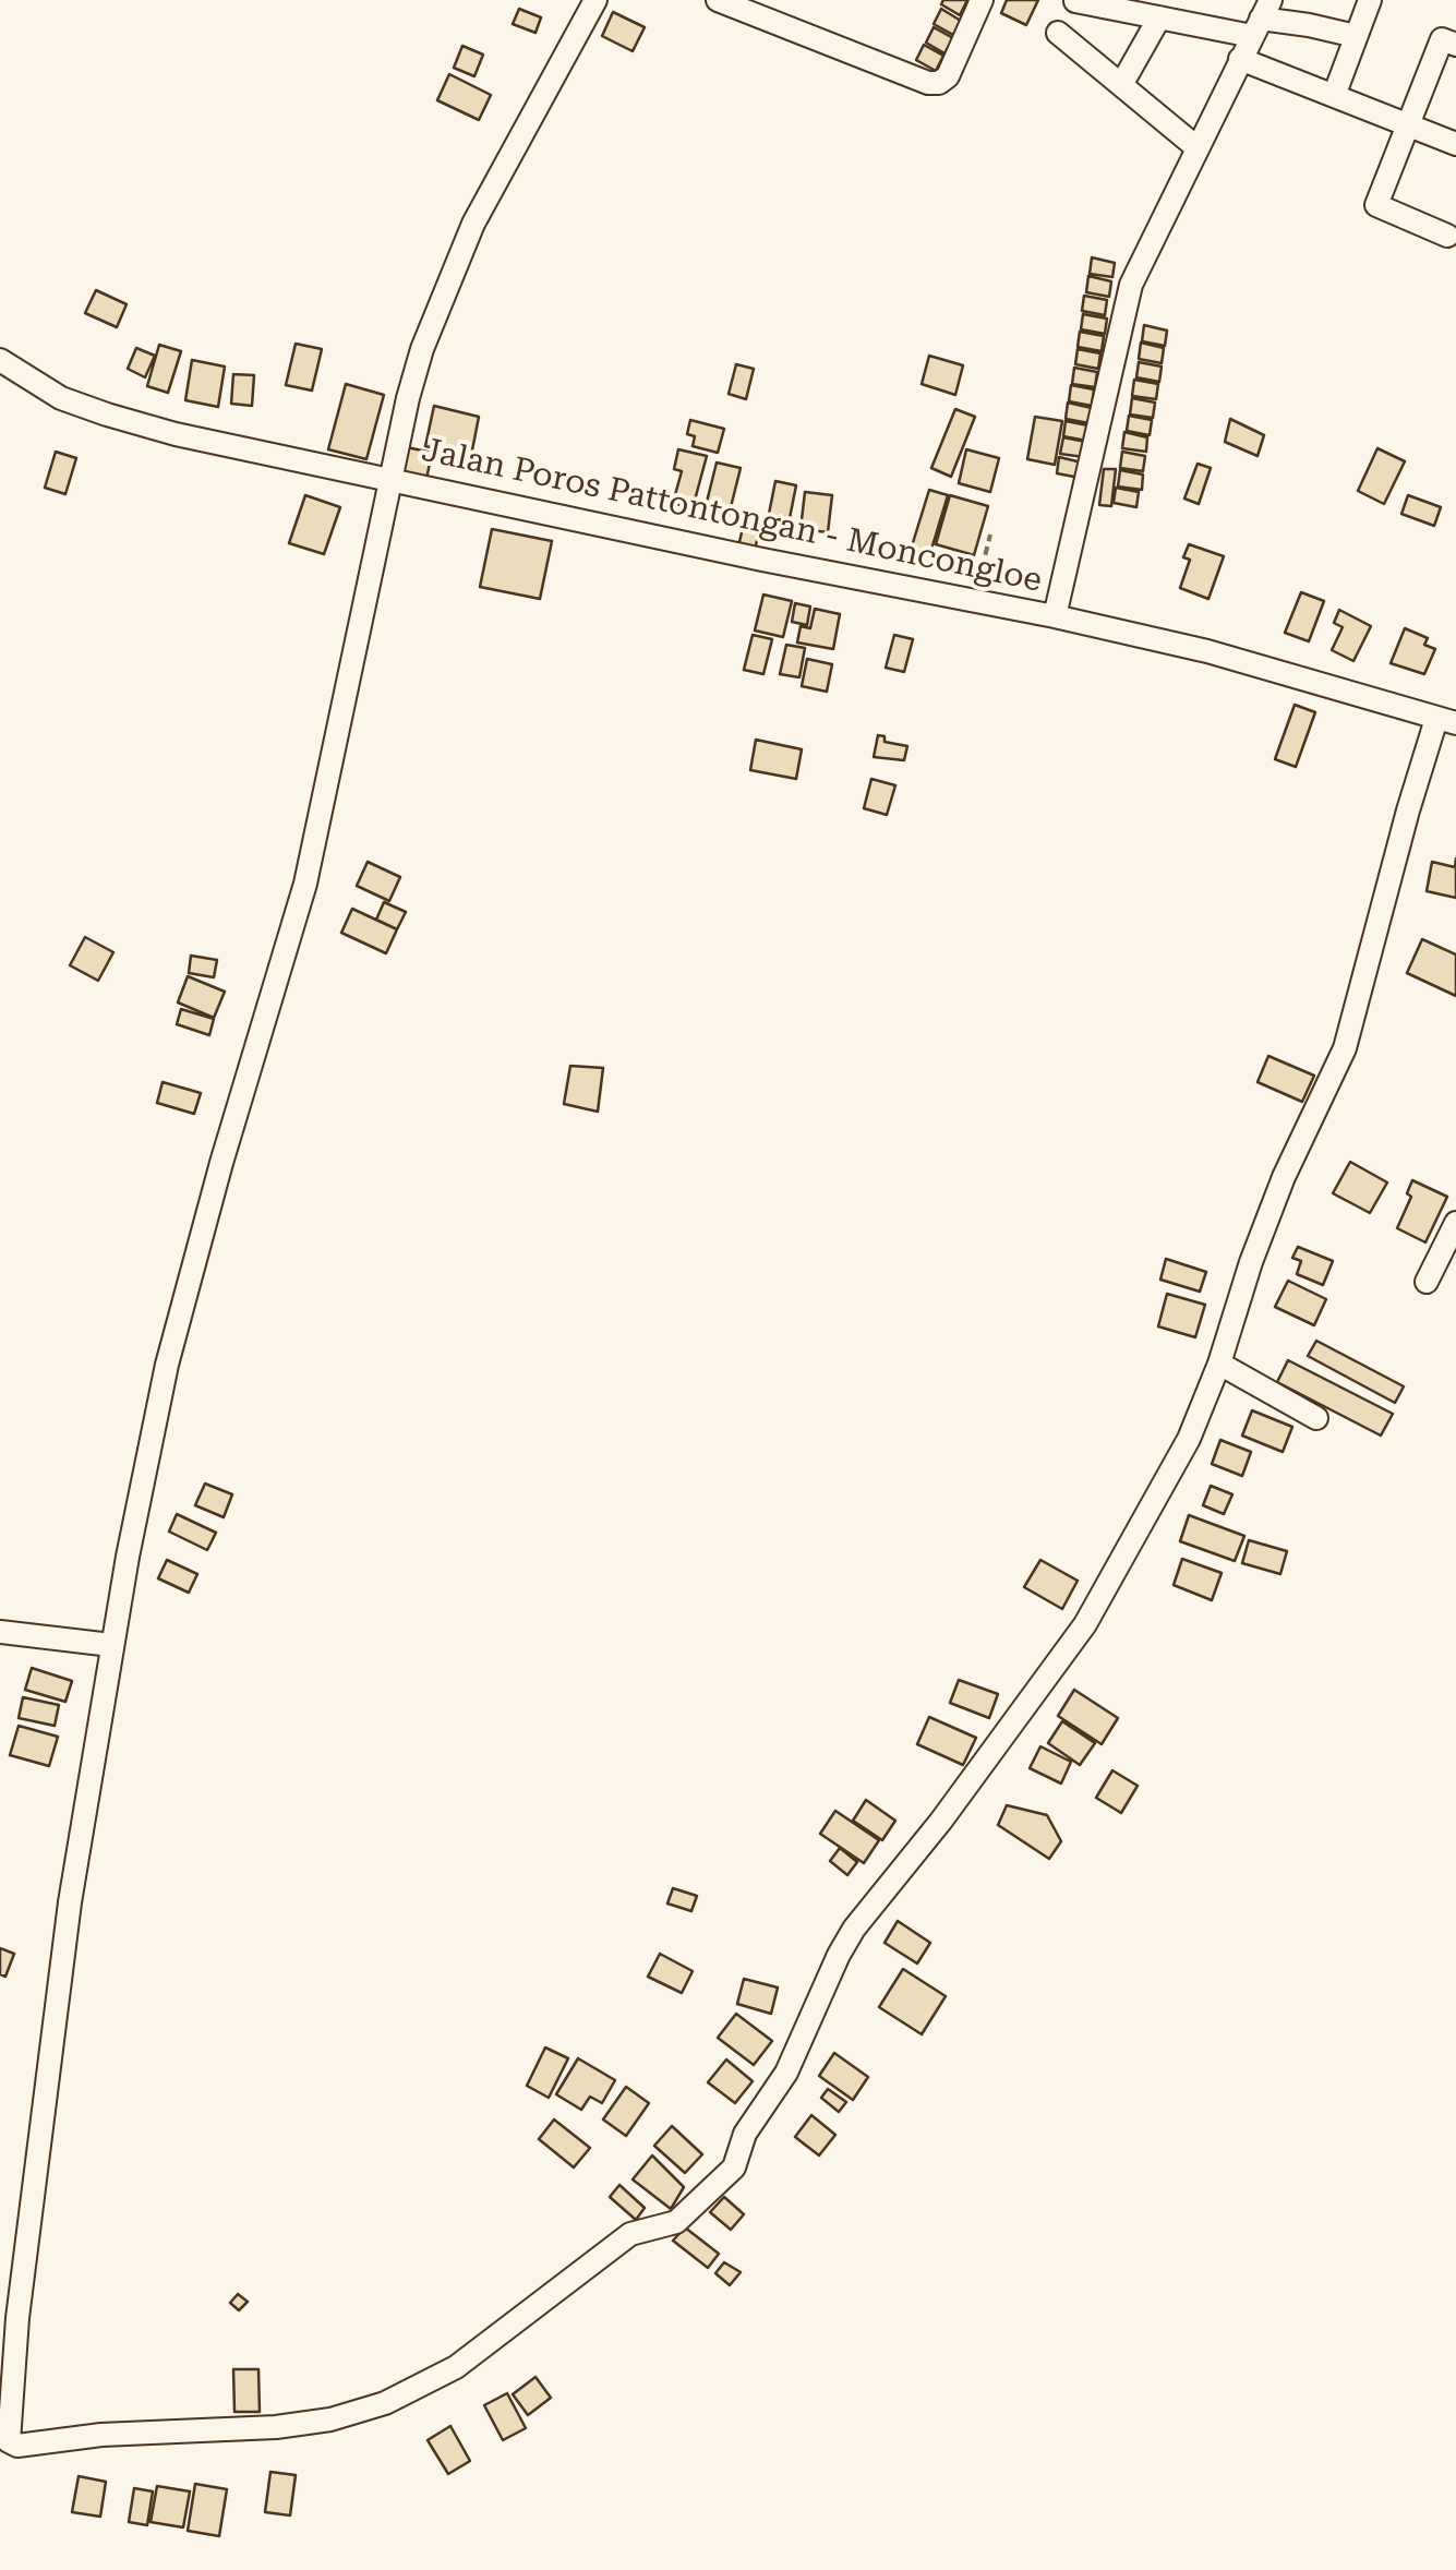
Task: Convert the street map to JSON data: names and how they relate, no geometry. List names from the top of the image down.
{
  "streets": {
    "street": ["Jalan Poros Pattontongan - Moncongloe"]
  }
}
